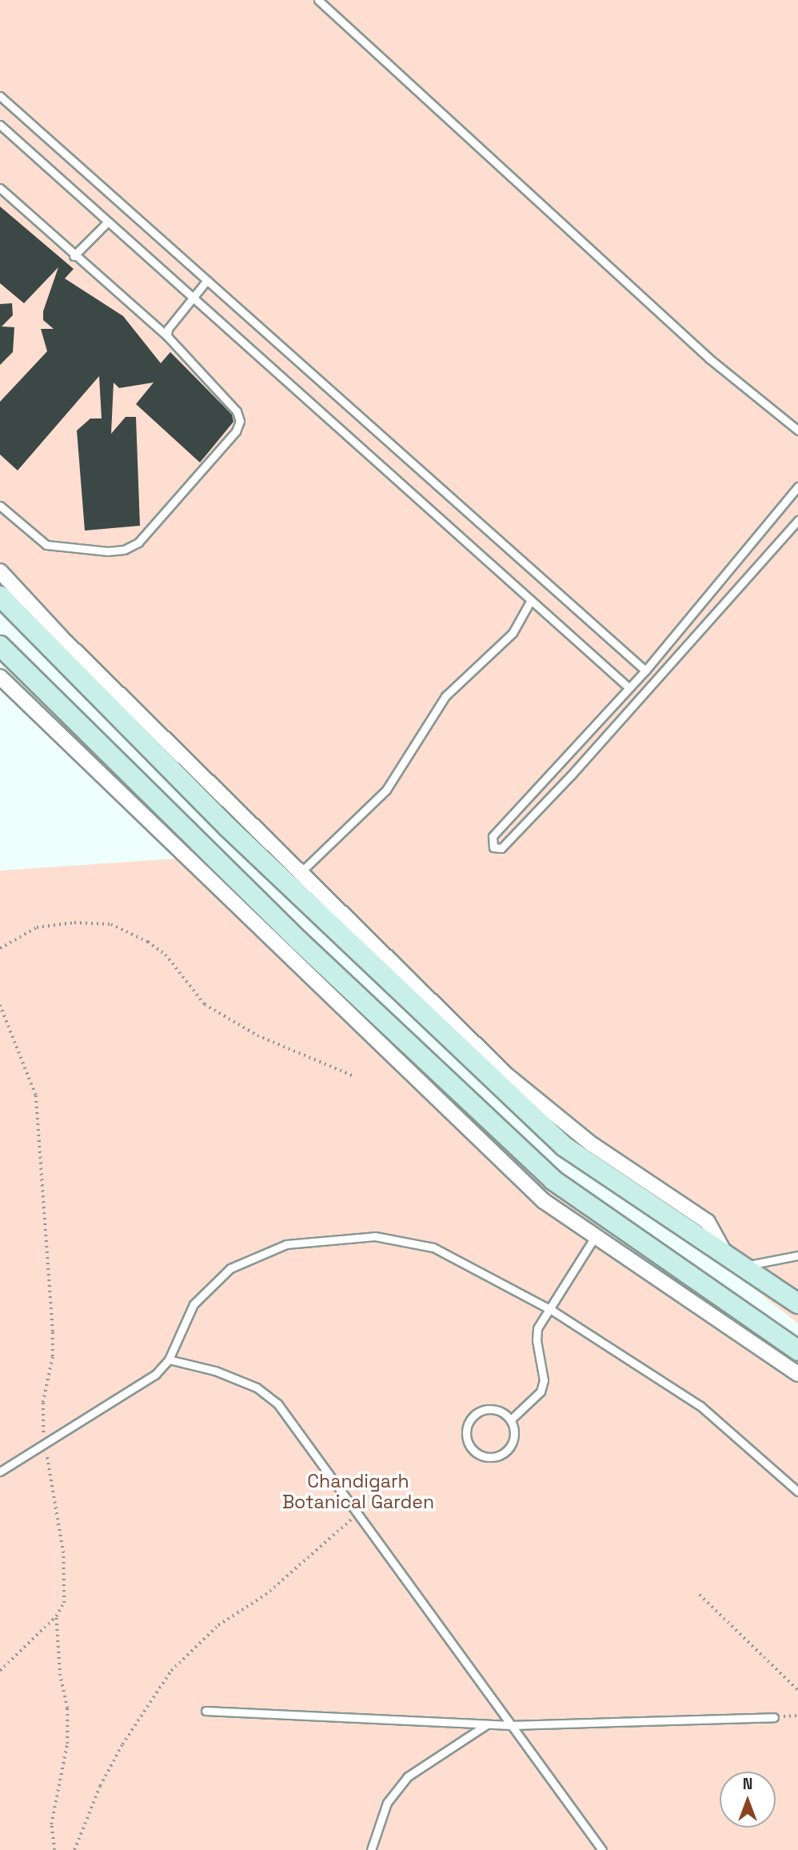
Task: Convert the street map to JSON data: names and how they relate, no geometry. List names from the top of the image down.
{
  "parks": ["Chandigarh Botanical Garden"],
  "north": "top"
}
